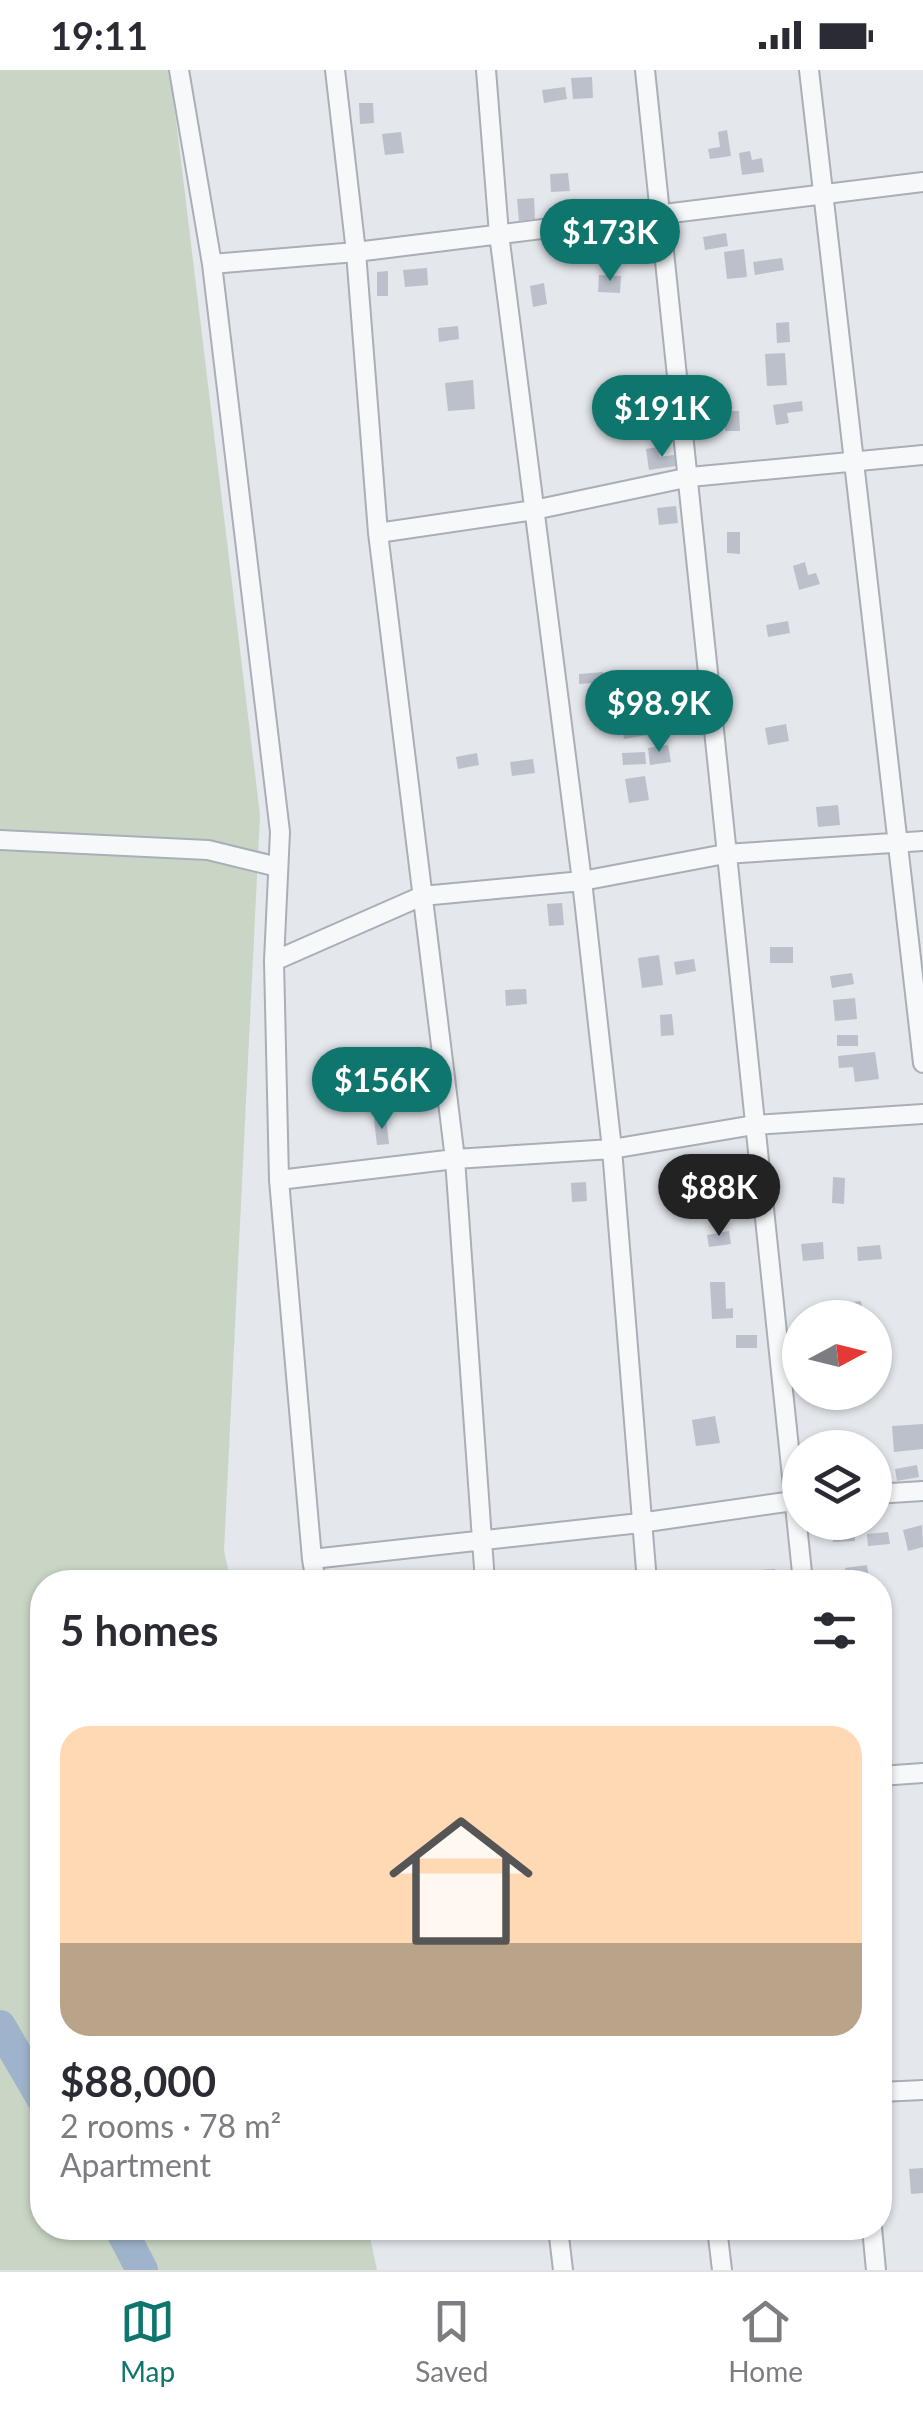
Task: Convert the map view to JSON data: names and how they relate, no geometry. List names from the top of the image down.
{
  "north": "right",
  "page": {
    "status": "19:11",
    "price": [
      "$173K",
      "$191K",
      "$98.9K",
      "$156K",
      "$88K"
    ],
    "heading": "5 homes",
    "list": [
      {
        "name": "$88,000",
        "note": "2 rooms · 78 m² · Apartment"
      }
    ],
    "tabs": ["Map", "Saved", "Home"]
  }
}
